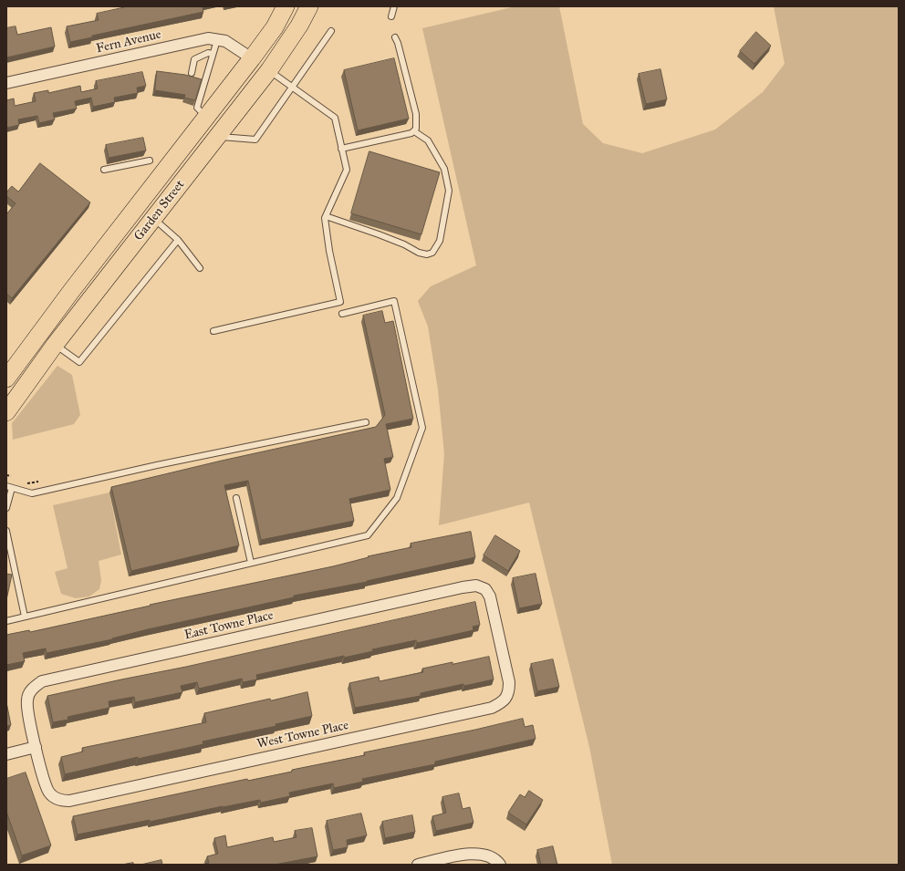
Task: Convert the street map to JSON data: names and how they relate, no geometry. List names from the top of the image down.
{
  "streets": {
    "main road": ["Garden Street"],
    "street": ["Fern Avenue", "East Towne Place", "West Towne Place"]
  },
  "crossings": [
    ["Fern Avenue", "Garden Street"],
    ["East Towne Place", "West Towne Place"]
  ]
}
